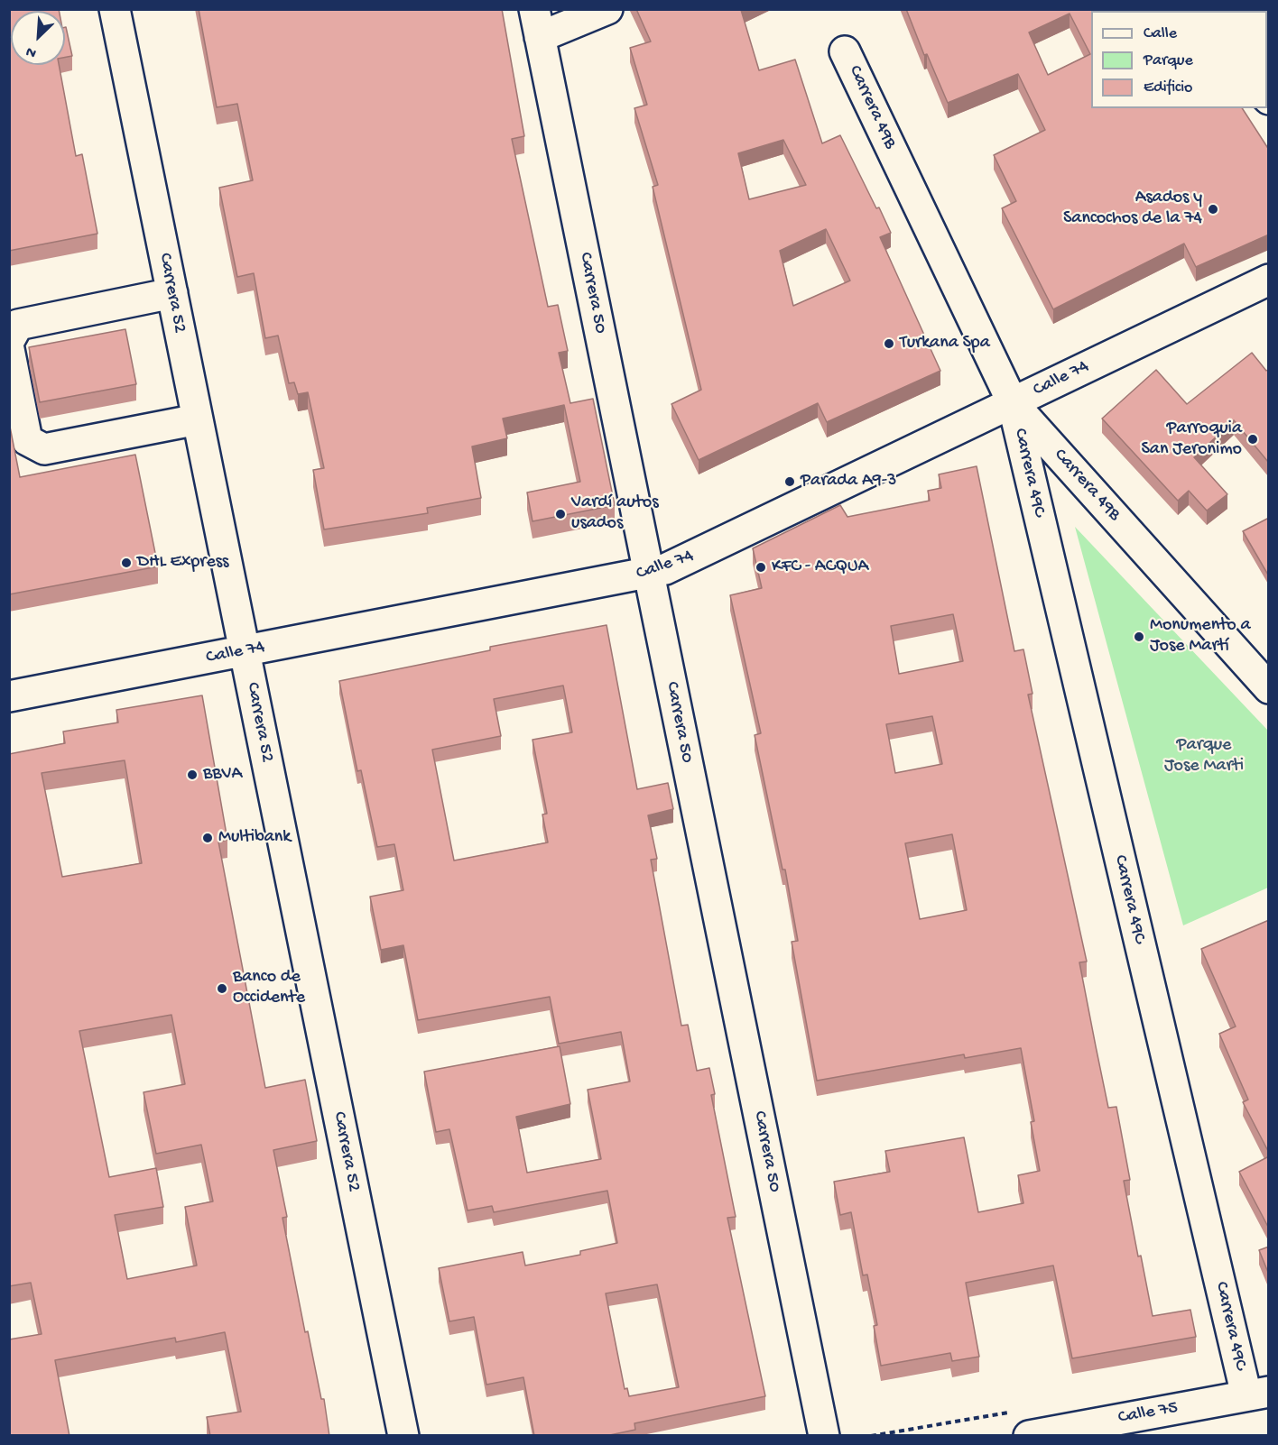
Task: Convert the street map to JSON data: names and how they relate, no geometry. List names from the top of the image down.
{
  "streets": {
    "street": [
      "Carrera 49B",
      "Carrera 52",
      "Carrera 50",
      "Calle 74",
      "Carrera 49C",
      "Calle 75"
    ]
  },
  "crossings": [
    ["Carrera 49B", "Calle 74"],
    ["Carrera 49B", "Carrera 49C"],
    ["Carrera 52", "Calle 74"],
    ["Carrera 50", "Calle 74"],
    ["Calle 74", "Carrera 49C"],
    ["Carrera 49C", "Calle 75"]
  ],
  "parks": ["Parque Jose Marti"],
  "places": [
    "Asados y Sancochos de la 74",
    "Turkana Spa",
    "Parroquia San Jeronimo",
    "Parada A9-3",
    "Vardí autos usados",
    "DHL Express",
    "KFC - ACQUA",
    "Monumento a Jose Martí",
    "BBVA",
    "Multibank",
    "Banco de Occidente"
  ],
  "legend": ["Calle", "Parque", "Edificio"],
  "north": "bottom left"
}
